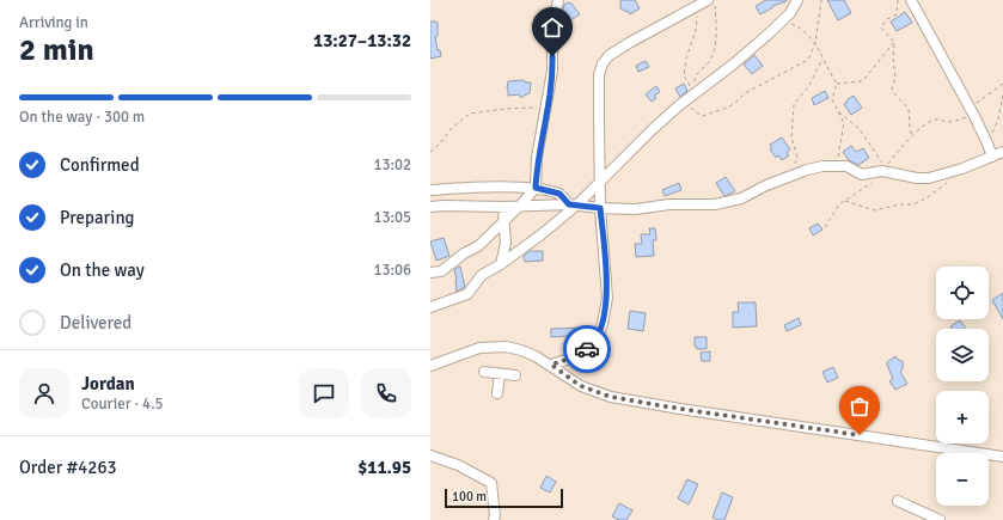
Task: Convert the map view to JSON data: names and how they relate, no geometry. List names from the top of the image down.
{
  "scale_bar": "100 m",
  "page": {
    "heading": ["2 min", "Arriving in", "13:27–13:32"],
    "panel": [
      "Jordan",
      "Courier · 4.5",
      "Order #4263",
      "$11.95"
    ],
    "bar": "On the way · 300 m",
    "list": [
      ["Confirmed", "13:02"],
      ["Preparing", "13:05"],
      ["On the way", "13:06"],
      "Delivered"
    ],
    "map_buttons": ["+", "−"],
    "scale": "100 m"
  }
}
